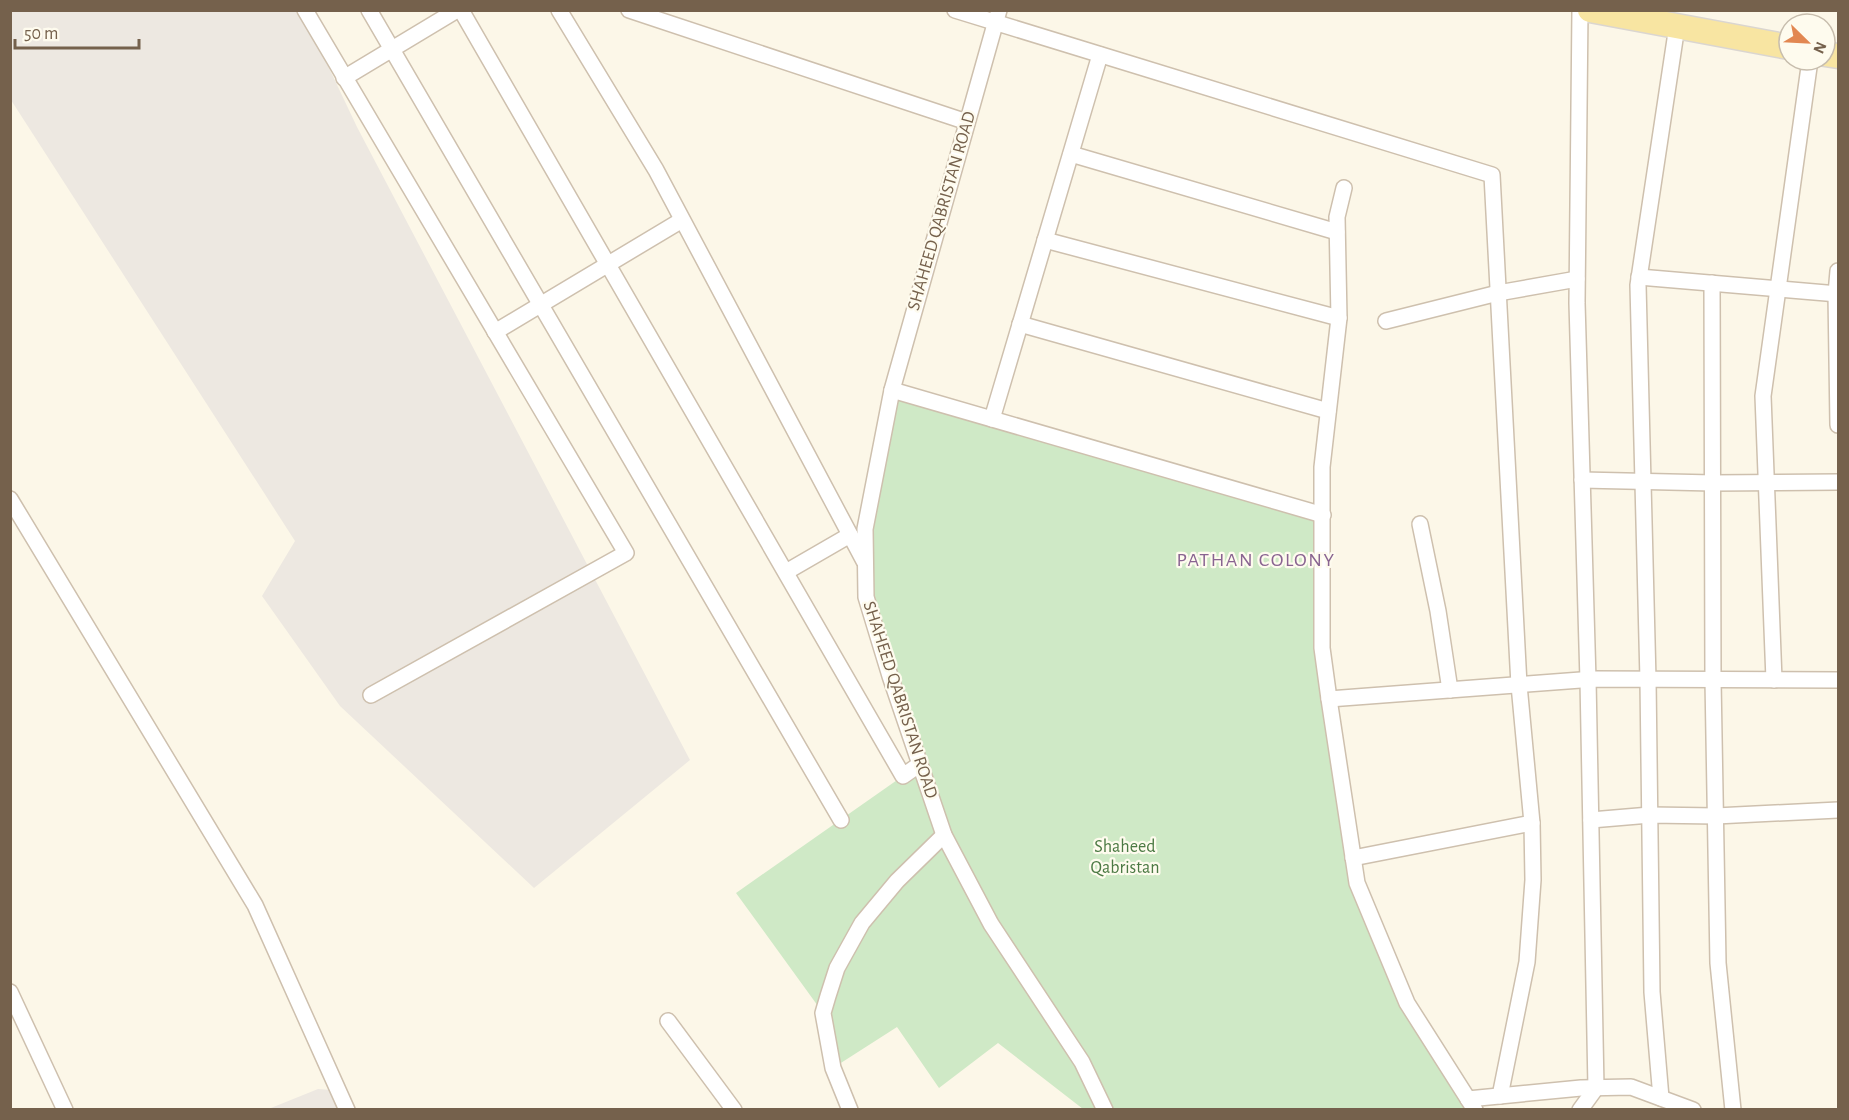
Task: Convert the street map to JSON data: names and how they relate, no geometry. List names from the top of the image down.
{
  "streets": {
    "street": ["SHAHEED QABRISTAN ROAD"]
  },
  "districts": ["PATHAN COLONY"],
  "parks": ["Shaheed Qabristan"],
  "scale_bar": "50 m",
  "north": "bottom right"
}
